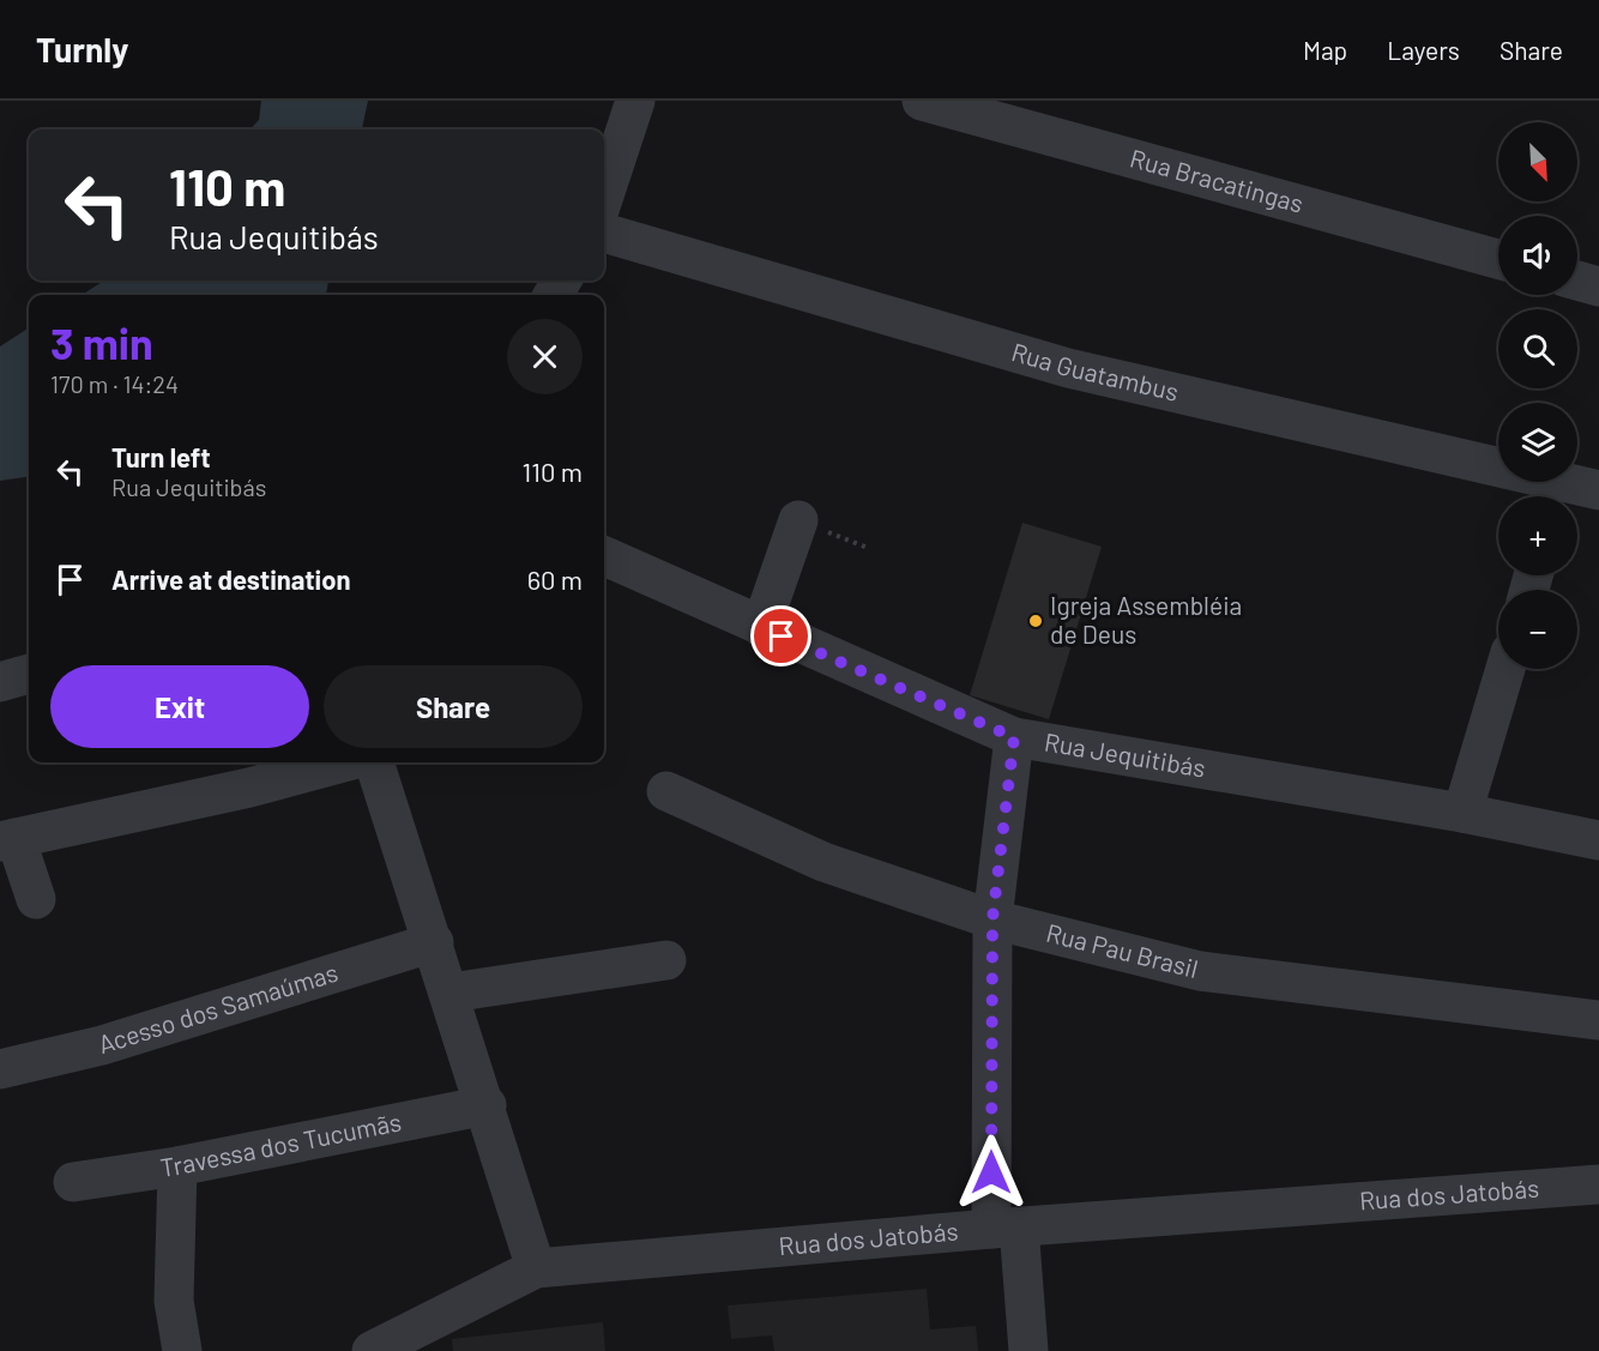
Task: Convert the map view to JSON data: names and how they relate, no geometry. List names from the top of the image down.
{
  "streets": {
    "street": [
      "Rua Bracatingas",
      "Rua Guatambus",
      "Rua Jequitibás",
      "Rua Pau Brasil",
      "Acesso dos Samaúmas",
      "Travessa dos Tucumãs",
      "Rua dos Jatobás"
    ]
  },
  "places": ["Igreja Assembléia de Deus"],
  "north": "bottom right",
  "page": {
    "header": "Turnly",
    "nav": ["Map", "Layers", "Share"],
    "map_buttons": ["+", "−"],
    "turn": ["110 m", "Rua Jequitibás"],
    "heading": ["3 min", "170 m · 14:24"],
    "list": [
      {
        "name": "Turn left",
        "note": "Rua Jequitibás",
        "value": "110 m"
      },
      {
        "name": "Arrive at destination",
        "value": "60 m"
      }
    ],
    "buttons": ["Exit", "Share"]
  }
}
